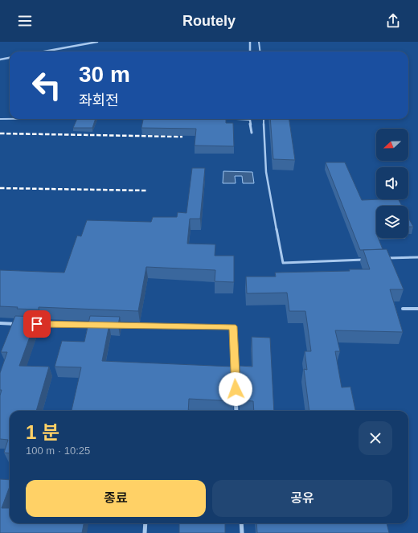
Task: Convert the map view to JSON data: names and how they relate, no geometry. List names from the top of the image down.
{
  "north": "left",
  "page": {
    "header": "Routely",
    "turn": ["30 m", "좌회전"],
    "heading": ["1 분", "100 m · 10:25"],
    "buttons": ["종료", "공유"]
  }
}
